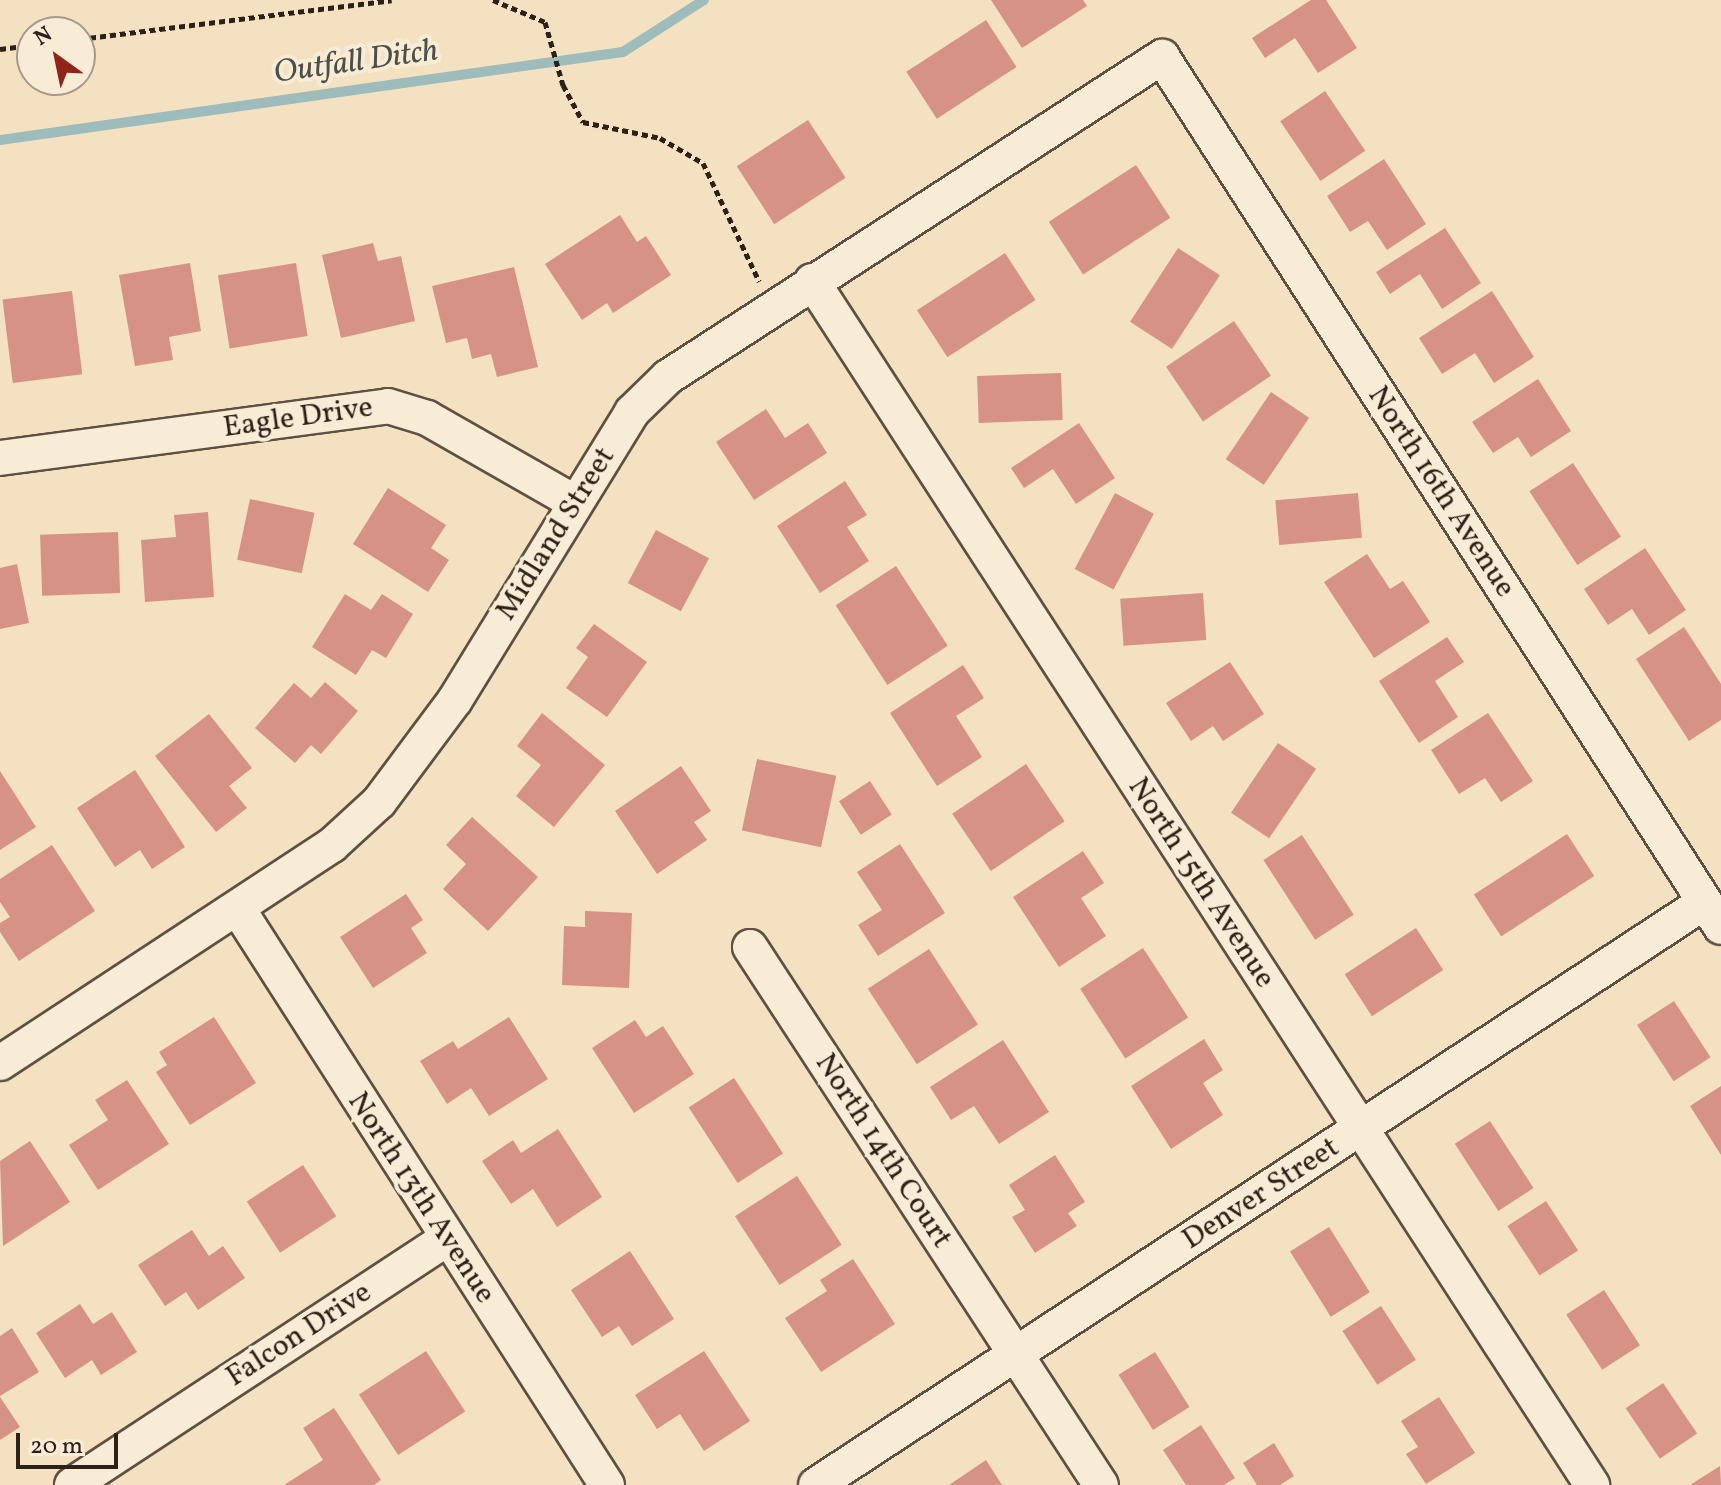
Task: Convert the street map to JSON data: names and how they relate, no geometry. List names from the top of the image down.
{
  "streets": {
    "street": [
      "Eagle Drive",
      "North 16th Avenue",
      "Midland Street",
      "North 15th Avenue",
      "North 14th Court",
      "Denver Street",
      "North 13th Avenue",
      "Falcon Drive"
    ]
  },
  "crossings": [
    ["Eagle Drive", "Midland Street"],
    ["North 16th Avenue", "Midland Street"],
    ["North 16th Avenue", "Denver Street"],
    ["Midland Street", "North 15th Avenue"],
    ["Midland Street", "North 13th Avenue"],
    ["North 15th Avenue", "Denver Street"],
    ["North 14th Court", "Denver Street"],
    ["North 13th Avenue", "Falcon Drive"]
  ],
  "water": ["Outfall Ditch"],
  "scale_bar": "20 m",
  "north": "top left"
}
